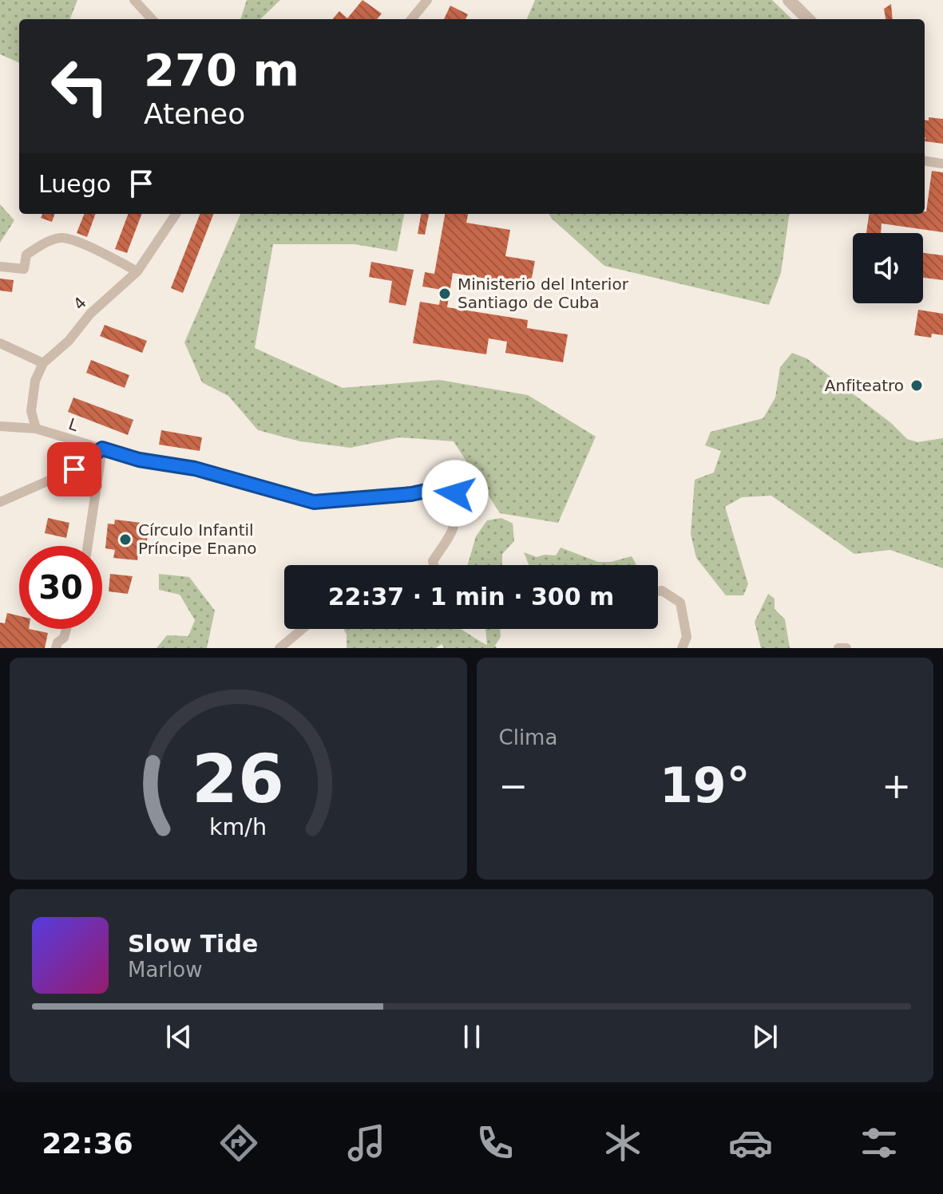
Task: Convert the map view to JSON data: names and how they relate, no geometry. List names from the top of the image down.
{
  "streets": {
    "street": ["4", "L"]
  },
  "places": ["Ministerio del Interior Santiago de Cuba", "Anfiteatro", "Círculo Infantil Príncipe Enano"],
  "page": {
    "turn": ["270 m", "Ateneo"],
    "then": "Luego",
    "limit": "30",
    "trip": "22:37 · 1 min · 300 m",
    "tile": "Clima",
    "heat": ["−", "19°", "+"],
    "song": ["Slow Tide", "Marlow"],
    "tabs": "22:36",
    "gauge": ["26", "km/h"]
  }
}
